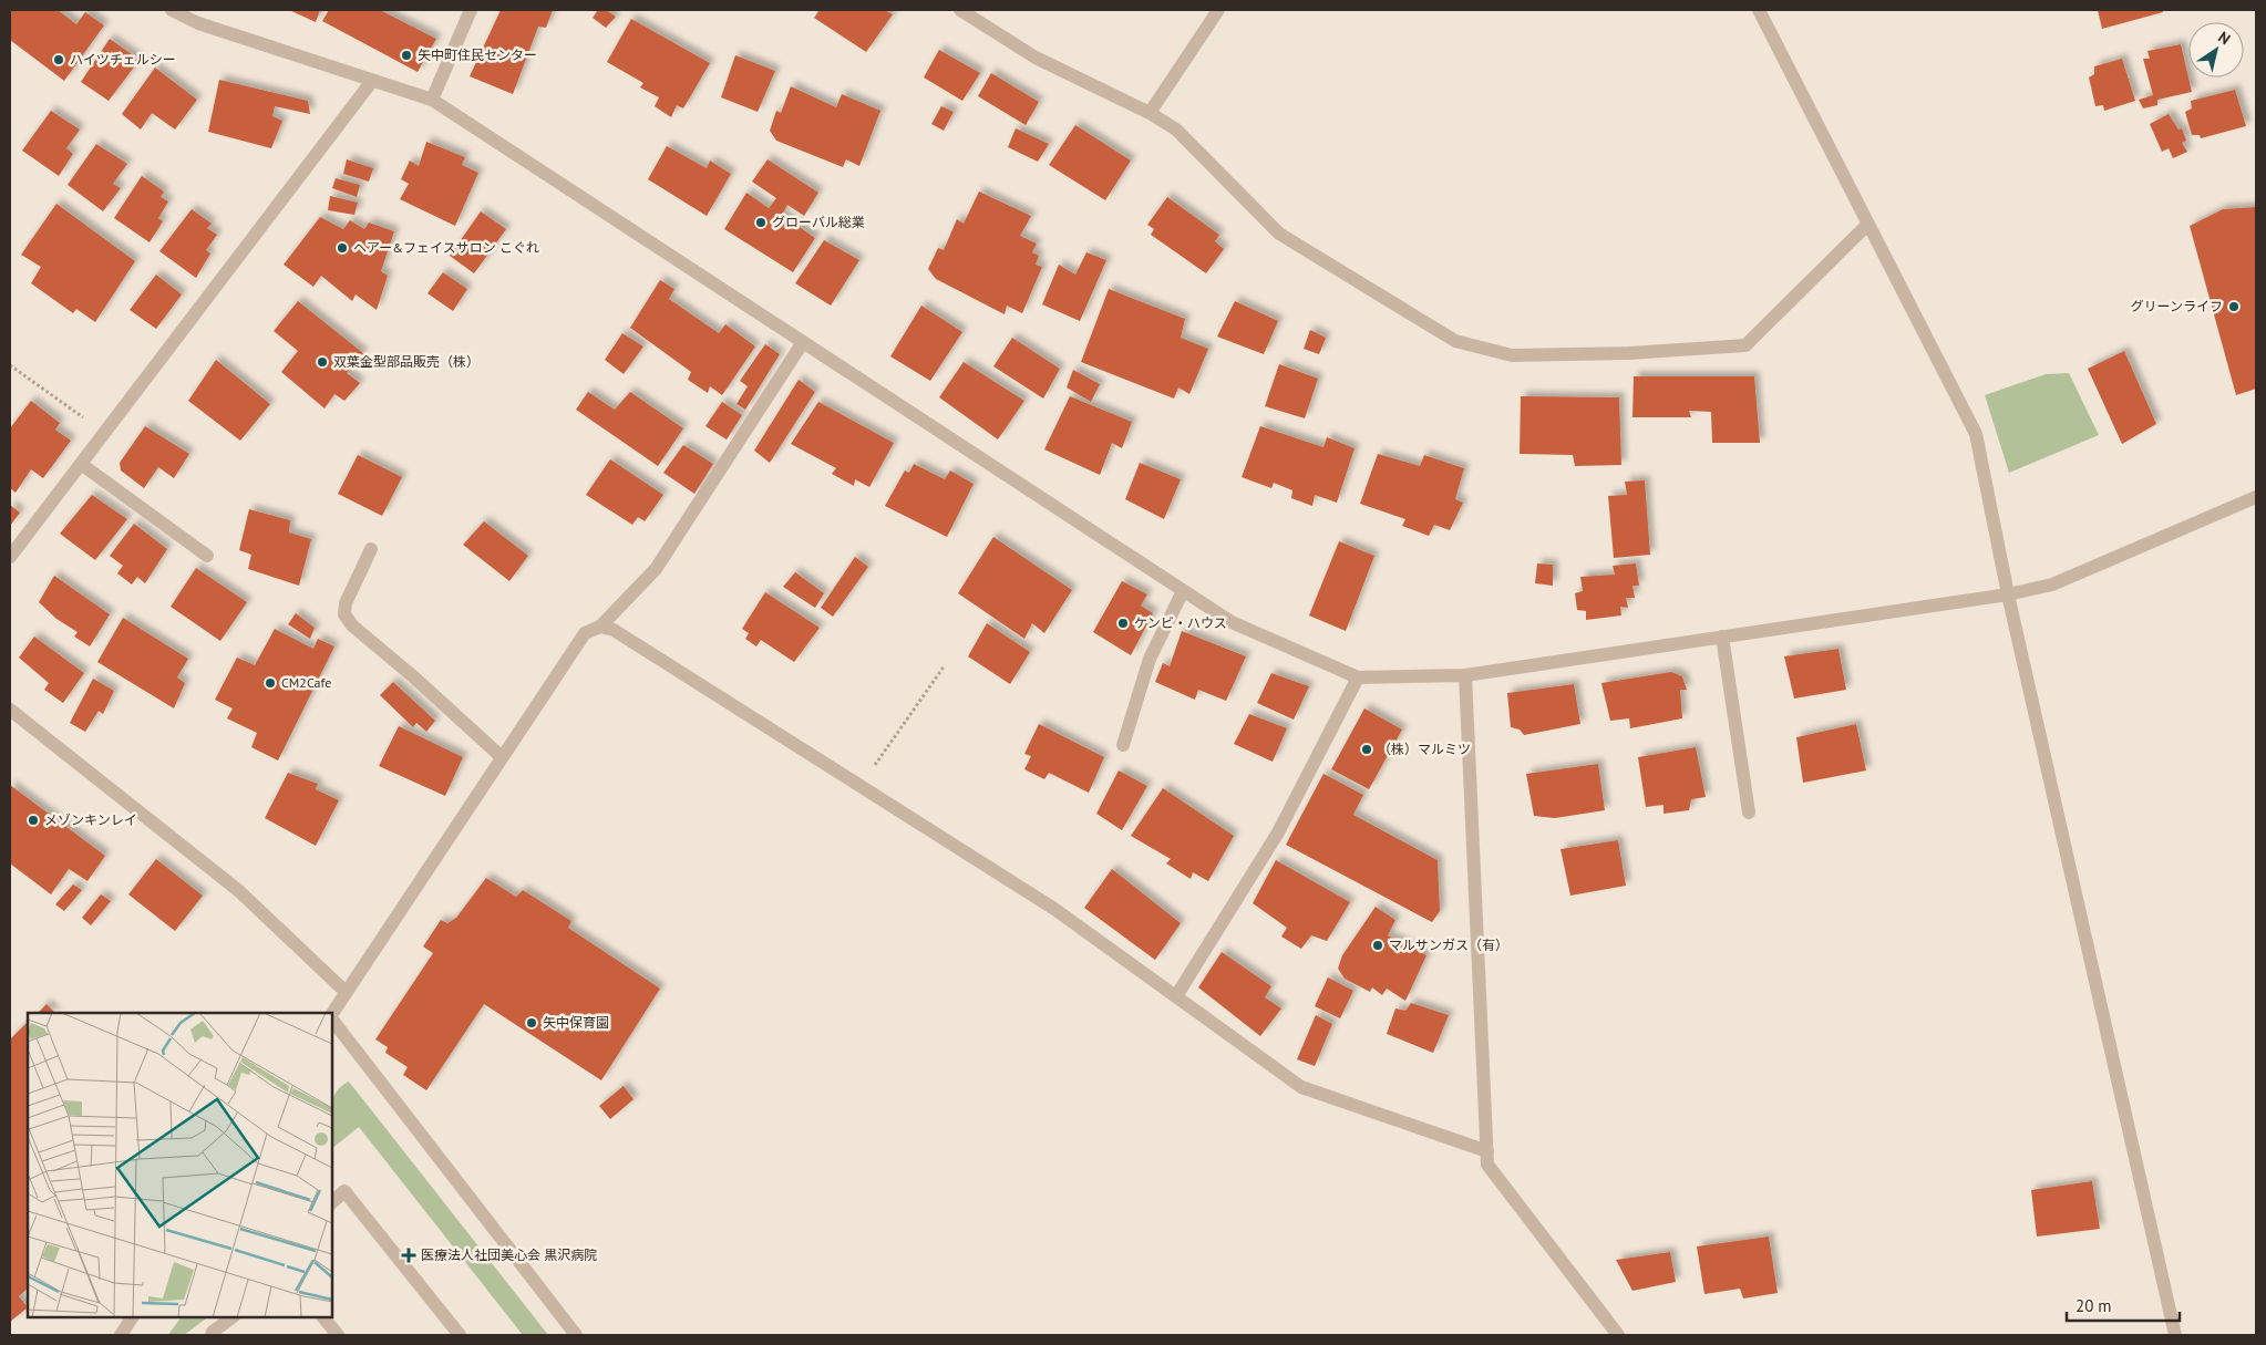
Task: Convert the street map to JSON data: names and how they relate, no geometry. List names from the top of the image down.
{
  "places": {
    "other": [
      "矢中町住民センター",
      "ハイツチェルシー",
      "グローバル総業",
      "ヘアー&フェイスサロン こぐれ",
      "グリーンライフ",
      "双葉金型部品販売（株）",
      "ケンビ・ハウス",
      "CM2Cafe",
      "（株）マルミツ",
      "メゾンキンレイ",
      "マルサンガス（有）",
      "矢中保育園"
    ],
    "health": ["医療法人社団美心会 黒沢病院"]
  },
  "scale_bar": "20 m",
  "north": "top right"
}
